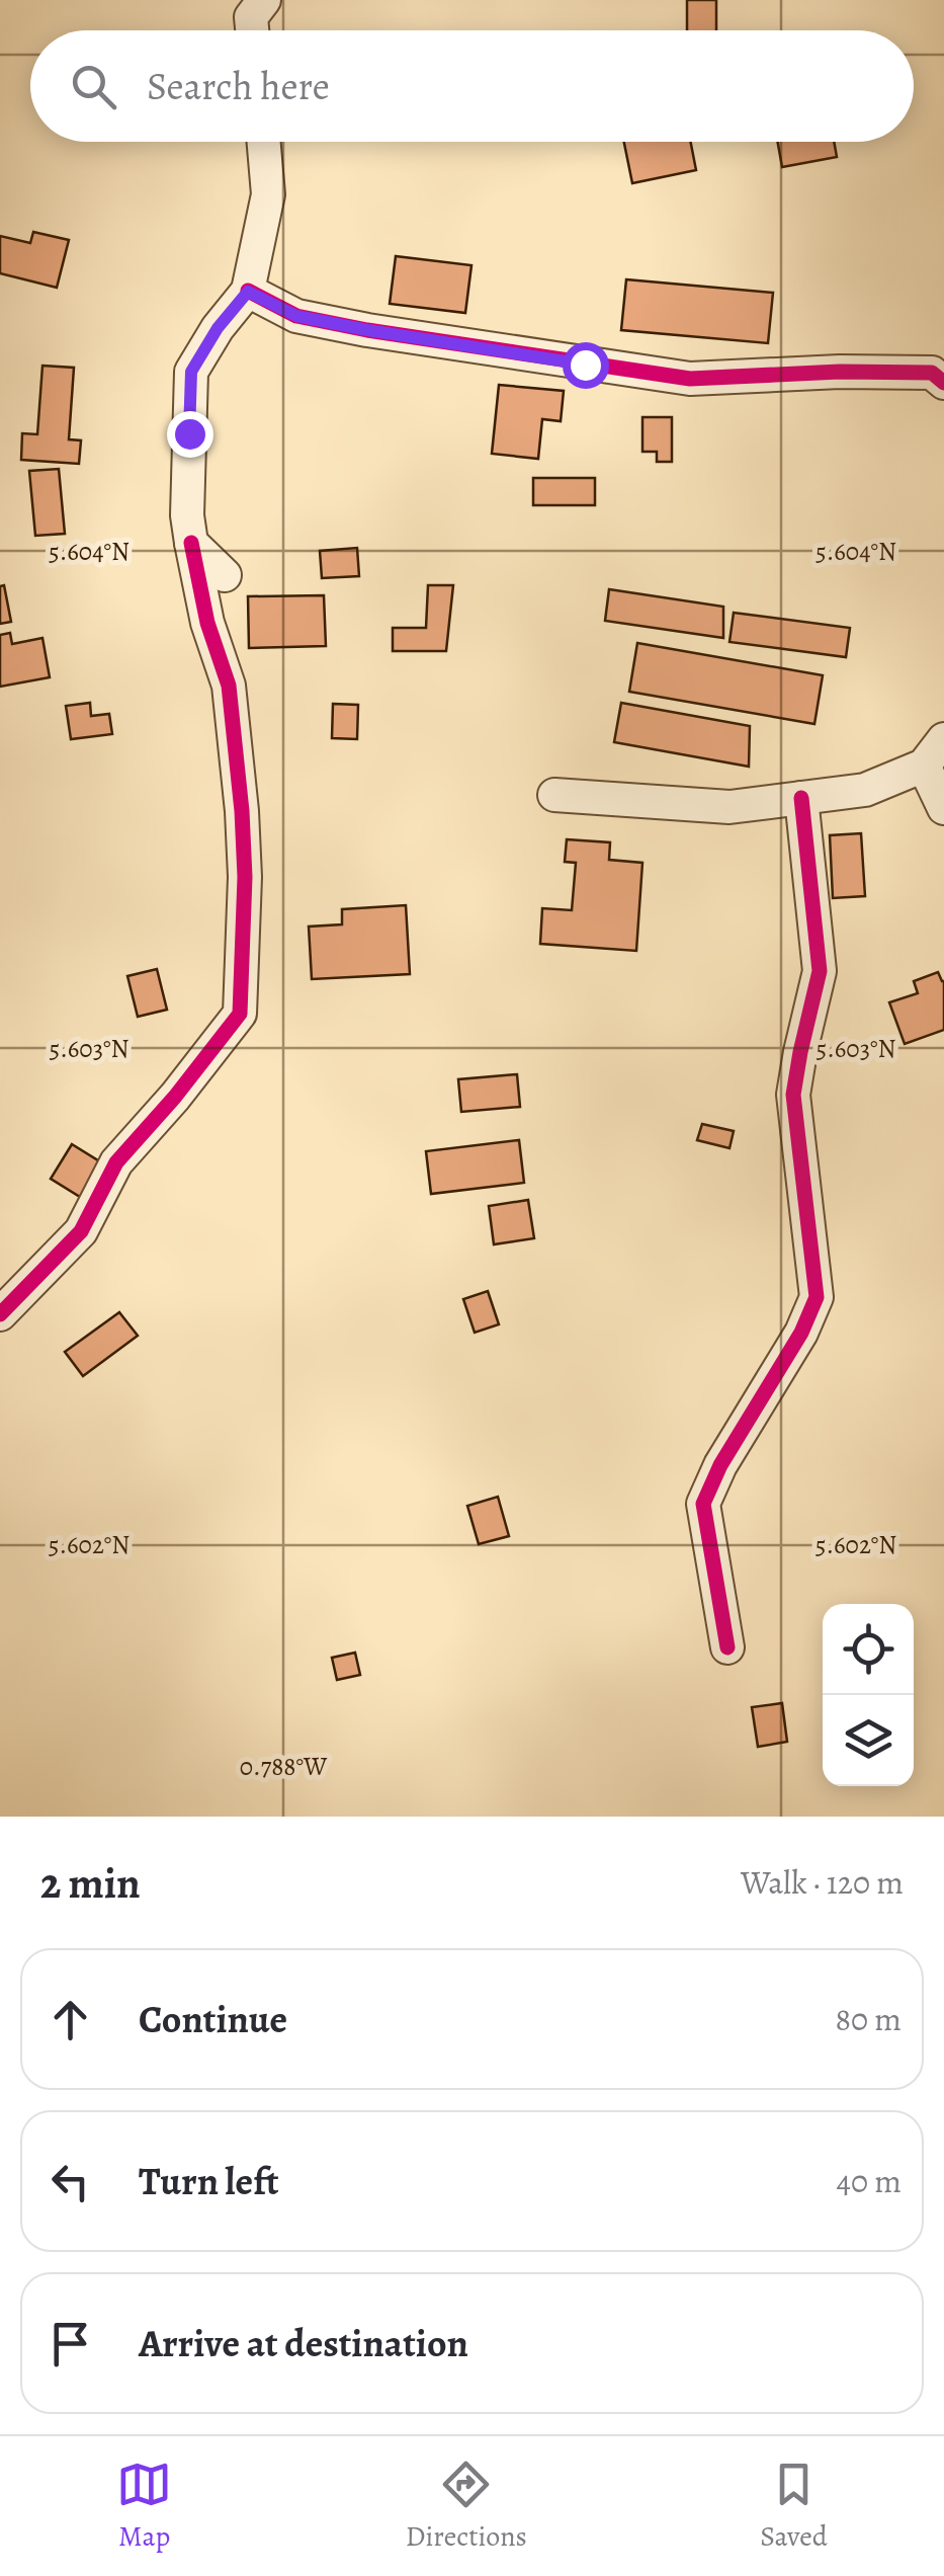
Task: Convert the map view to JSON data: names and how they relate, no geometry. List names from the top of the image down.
{
  "page": {
    "search": "Search here",
    "heading": ["2 min", "Walk · 120 m"],
    "list": [
      ["Continue", "80 m"],
      ["Turn left", "40 m"],
      "Arrive at destination"
    ],
    "nav": ["Map", "Directions", "Saved"]
  },
  "coordinates": [
    "5.604°N",
    "5.603°N",
    "5.602°N",
    "0.788°W"
  ]
}
